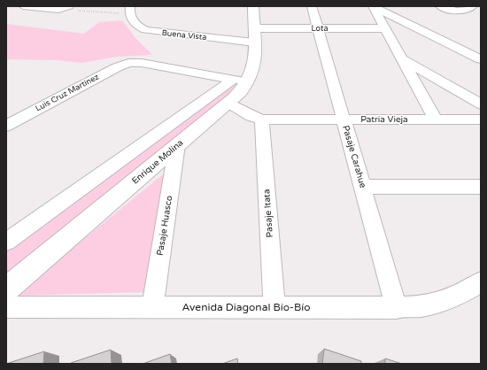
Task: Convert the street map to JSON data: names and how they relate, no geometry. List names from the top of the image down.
{
  "streets": {
    "main road": ["Enrique Molina"],
    "street": [
      "Lota",
      "Buena Vista",
      "Luis Cruz Martínez",
      "Patria Vieja",
      "Pasaje Carahue",
      "Pasaje Itata",
      "Pasaje Huasco",
      "Avenida Diagonal Bío-Bío"
    ]
  },
  "crossings": [
    ["Lota", "Buena Vista"],
    ["Lota", "Pasaje Carahue"],
    ["Lota", "Enrique Molina"],
    ["Buena Vista", "Enrique Molina"],
    ["Luis Cruz Martínez", "Enrique Molina"],
    ["Patria Vieja", "Pasaje Carahue"],
    ["Patria Vieja", "Enrique Molina"],
    ["Patria Vieja", "Pasaje Itata"],
    ["Pasaje Carahue", "Avenida Diagonal Bío-Bío"],
    ["Enrique Molina", "Pasaje Huasco"],
    ["Pasaje Itata", "Avenida Diagonal Bío-Bío"],
    ["Pasaje Huasco", "Avenida Diagonal Bío-Bío"]
  ]
}
